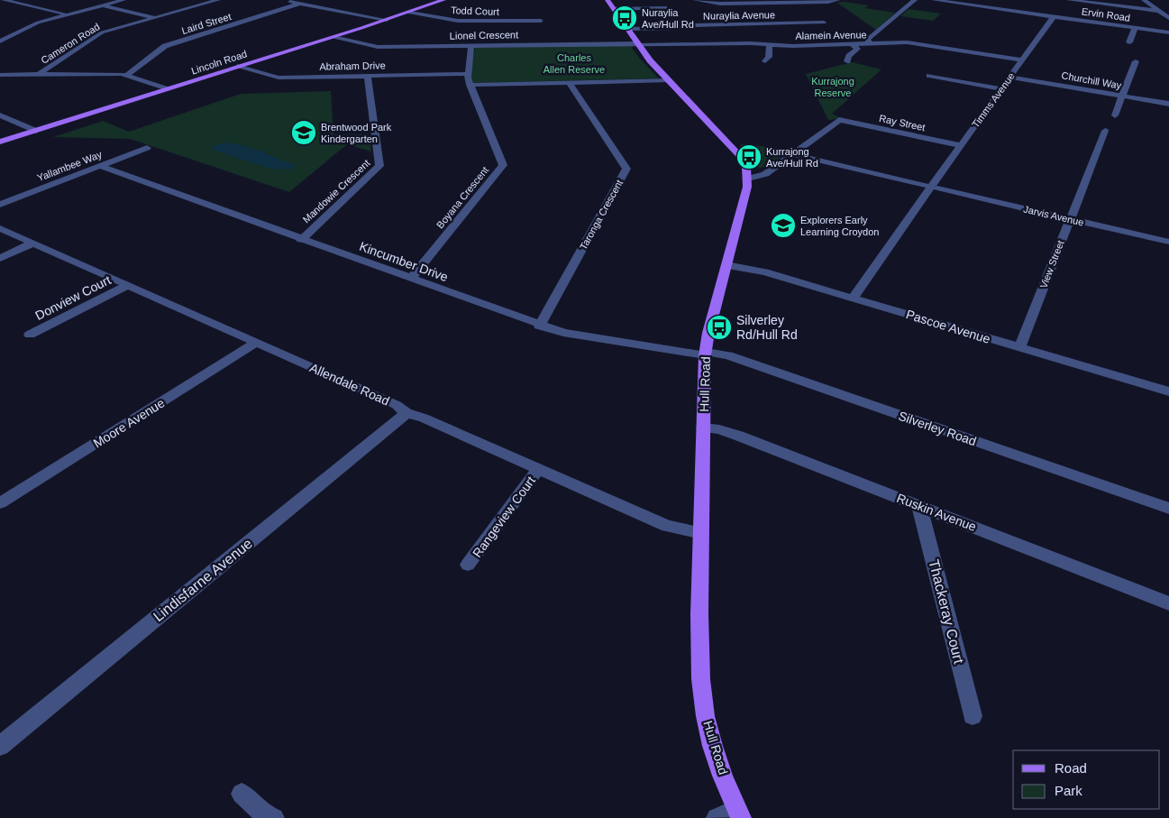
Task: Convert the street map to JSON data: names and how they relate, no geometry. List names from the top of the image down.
{
  "streets": {
    "main road": ["Lincoln Road", "Hull Road"],
    "street": [
      "Todd Court",
      "Ervin Road",
      "Nuraylia Avenue",
      "Laird Street",
      "Lionel Crescent",
      "Alamein Avenue",
      "Cameron Road",
      "Abraham Drive",
      "Churchill Way",
      "Timms Avenue",
      "Ray Street",
      "Yallambee Way",
      "Mandowie Crescent",
      "Boyana Crescent",
      "Taronga Crescent",
      "Jarvis Avenue",
      "Kincumber Drive",
      "View Street",
      "Donview Court",
      "Pascoe Avenue",
      "Allendale Road",
      "Moore Avenue",
      "Silverley Road",
      "Ruskin Avenue",
      "Rangeview Court",
      "Lindisfarne Avenue",
      "Thackeray Court"
    ]
  },
  "crossings": [
    ["Todd Court", "Lincoln Road"],
    ["Ervin Road", "Timms Avenue"],
    ["Nuraylia Avenue", "Hull Road"],
    ["Lionel Crescent", "Alamein Avenue"],
    ["Lionel Crescent", "Lincoln Road"],
    ["Lionel Crescent", "Boyana Crescent"],
    ["Lionel Crescent", "Hull Road"],
    ["Alamein Avenue", "Timms Avenue"],
    ["Alamein Avenue", "Hull Road"],
    ["Lincoln Road", "Abraham Drive"],
    ["Abraham Drive", "Mandowie Crescent"],
    ["Abraham Drive", "Boyana Crescent"],
    ["Churchill Way", "Timms Avenue"],
    ["Timms Avenue", "Ray Street"],
    ["Timms Avenue", "Jarvis Avenue"],
    ["Timms Avenue", "Pascoe Avenue"],
    ["Ray Street", "Jarvis Avenue"],
    ["Yallambee Way", "Kincumber Drive"],
    ["Mandowie Crescent", "Kincumber Drive"],
    ["Boyana Crescent", "Kincumber Drive"],
    ["Taronga Crescent", "Kincumber Drive"],
    ["Jarvis Avenue", "View Street"],
    ["Kincumber Drive", "Hull Road"],
    ["Kincumber Drive", "Silverley Road"],
    ["View Street", "Pascoe Avenue"],
    ["Donview Court", "Allendale Road"],
    ["Pascoe Avenue", "Hull Road"],
    ["Allendale Road", "Hull Road"],
    ["Allendale Road", "Moore Avenue"],
    ["Allendale Road", "Rangeview Court"],
    ["Allendale Road", "Lindisfarne Avenue"],
    ["Hull Road", "Silverley Road"],
    ["Hull Road", "Ruskin Avenue"],
    ["Ruskin Avenue", "Thackeray Court"]
  ],
  "parks": ["Charles Allen Reserve", "Kurrajong Reserve"],
  "places": {
    "bus stop": ["Nuraylia Ave/Hull Rd", "Kurrajong Ave/Hull Rd", "Silverley Rd/Hull Rd"],
    "school or university": ["Brentwood Park Kindergarten", "Explorers Early Learning Croydon"]
  },
  "legend": ["Road", "Park"]
}
